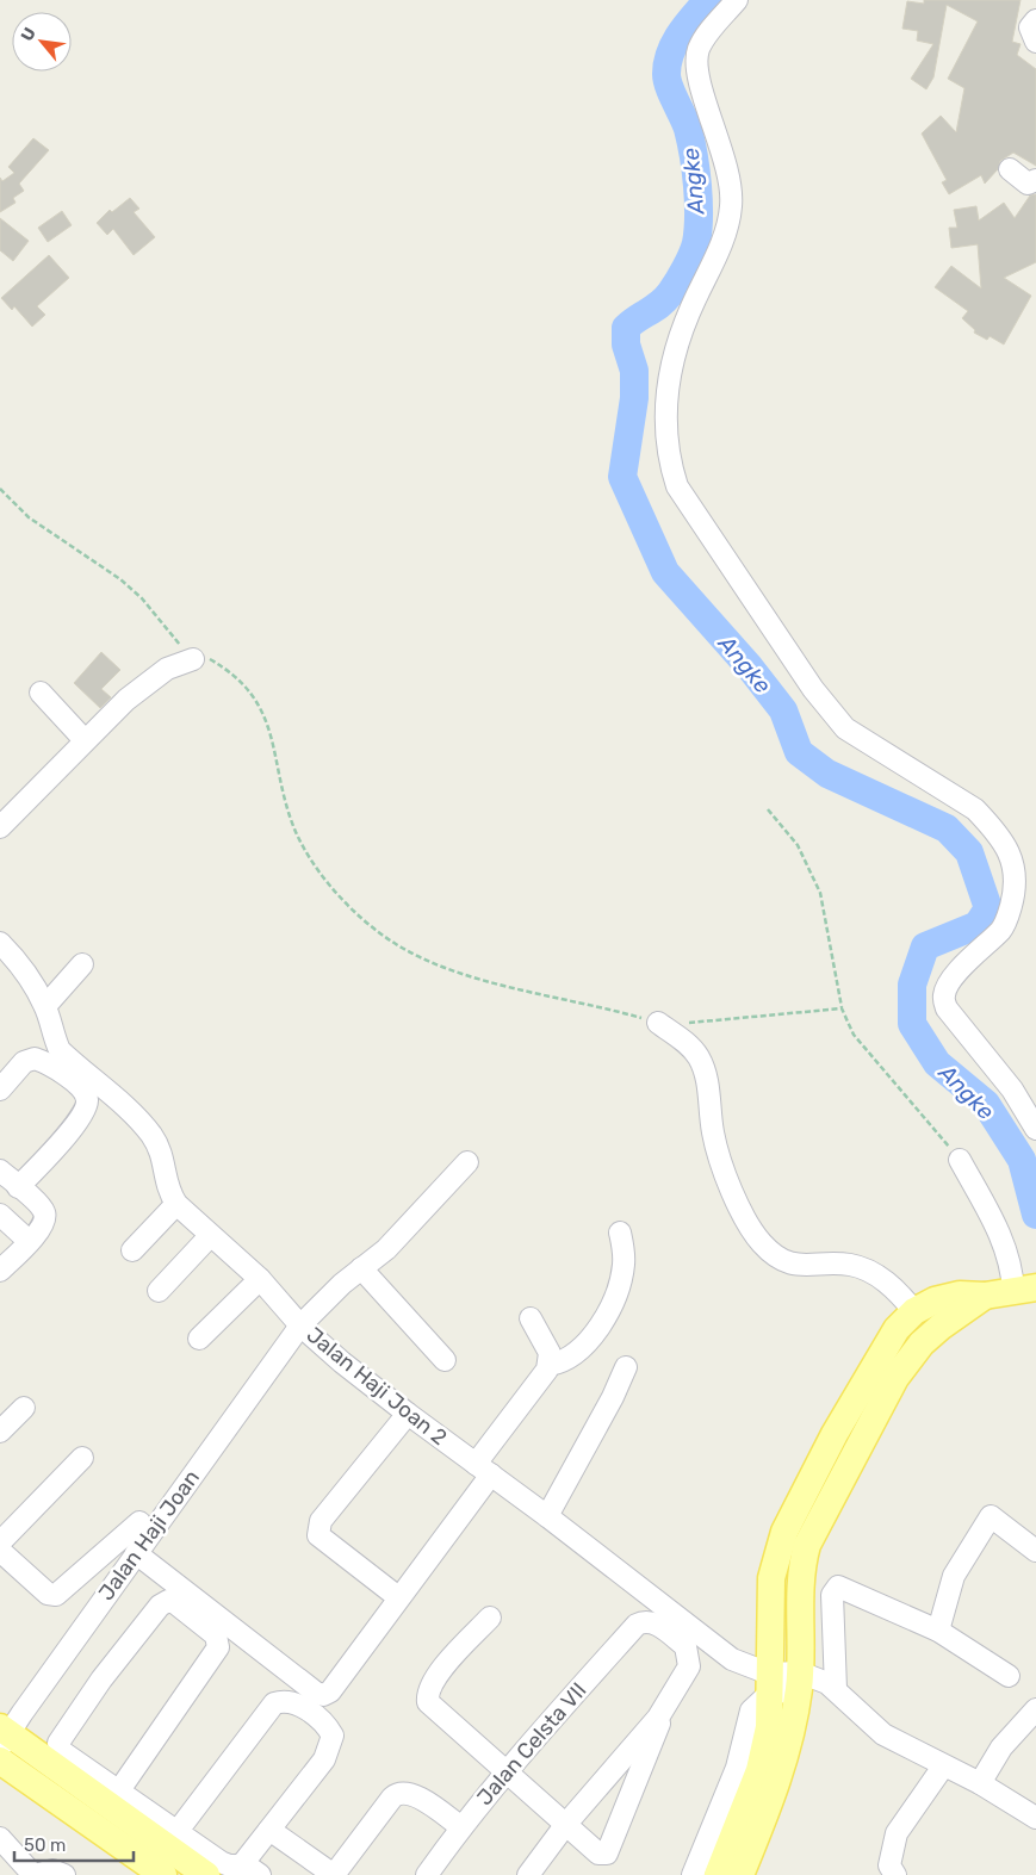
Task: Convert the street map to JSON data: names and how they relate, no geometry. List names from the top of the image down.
{
  "streets": {
    "street": ["Jalan Haji Joan 2", "Jalan Haji Joan", "Jalan Celsta VII"]
  },
  "crossings": [
    ["Jalan Haji Joan 2", "Jalan Haji Joan"]
  ],
  "water": ["Angke"],
  "scale_bar": "50 m",
  "north": "top left"
}
